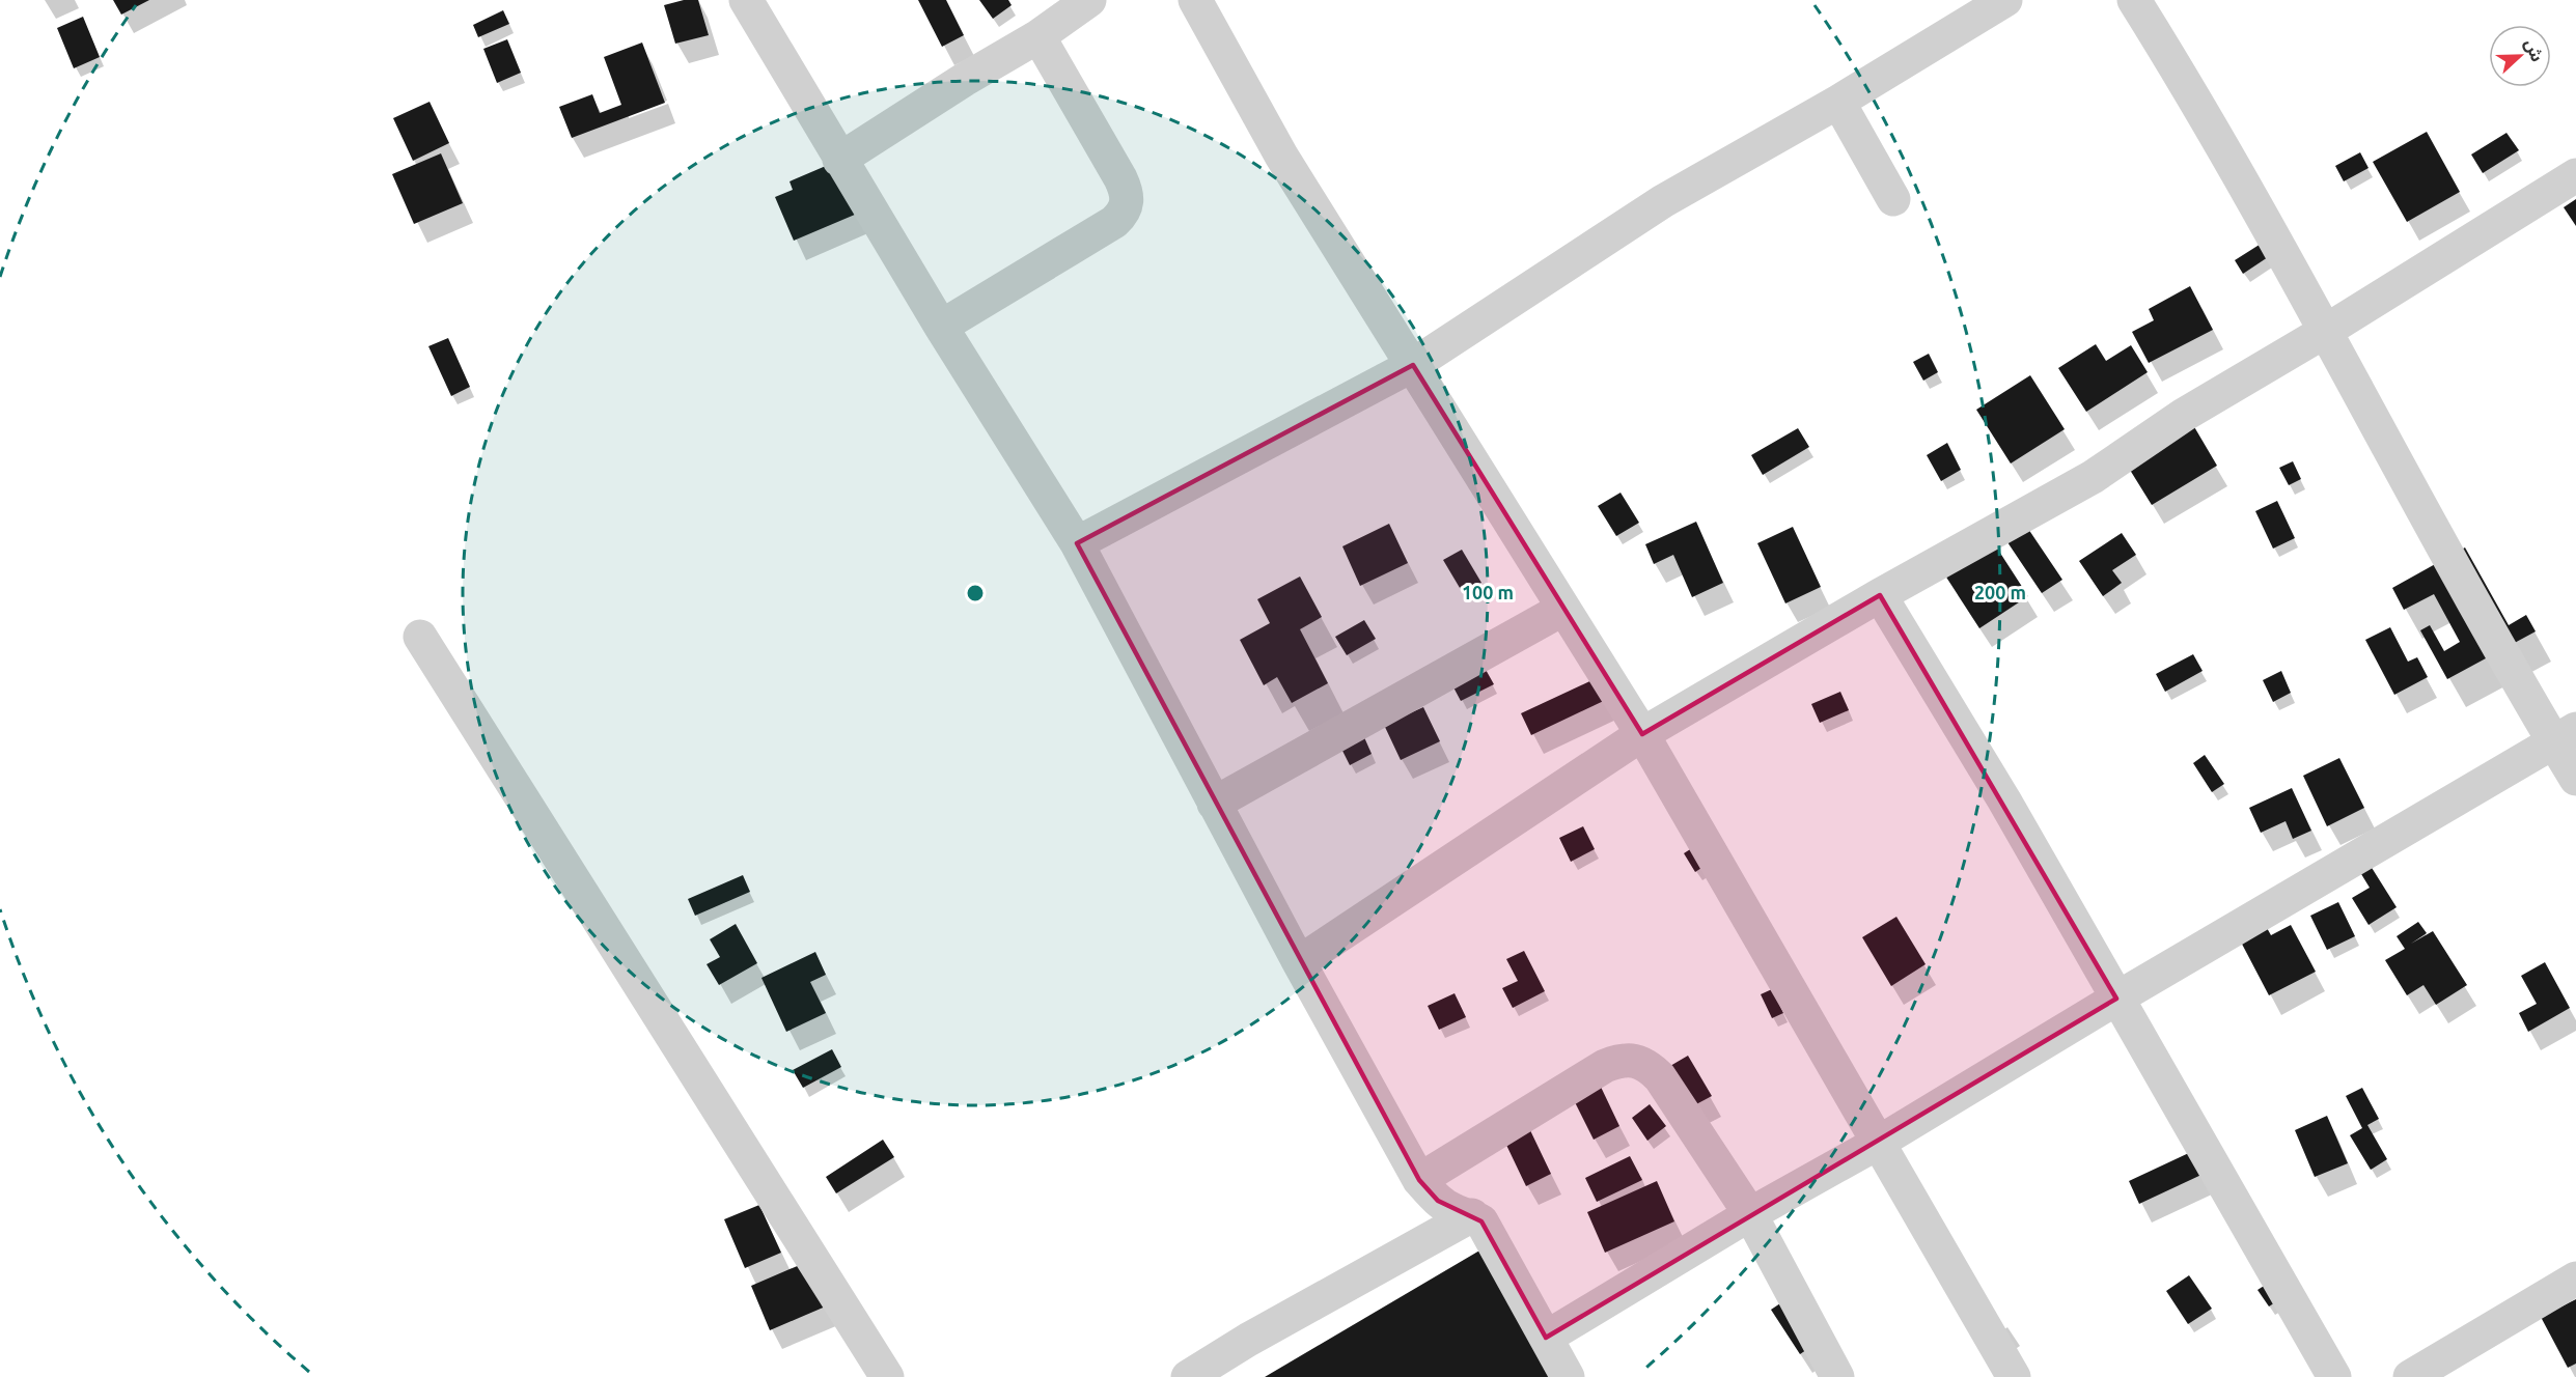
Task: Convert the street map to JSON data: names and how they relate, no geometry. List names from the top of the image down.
{
  "north": "right",
  "rings": ["100 m", "200 m"]
}
